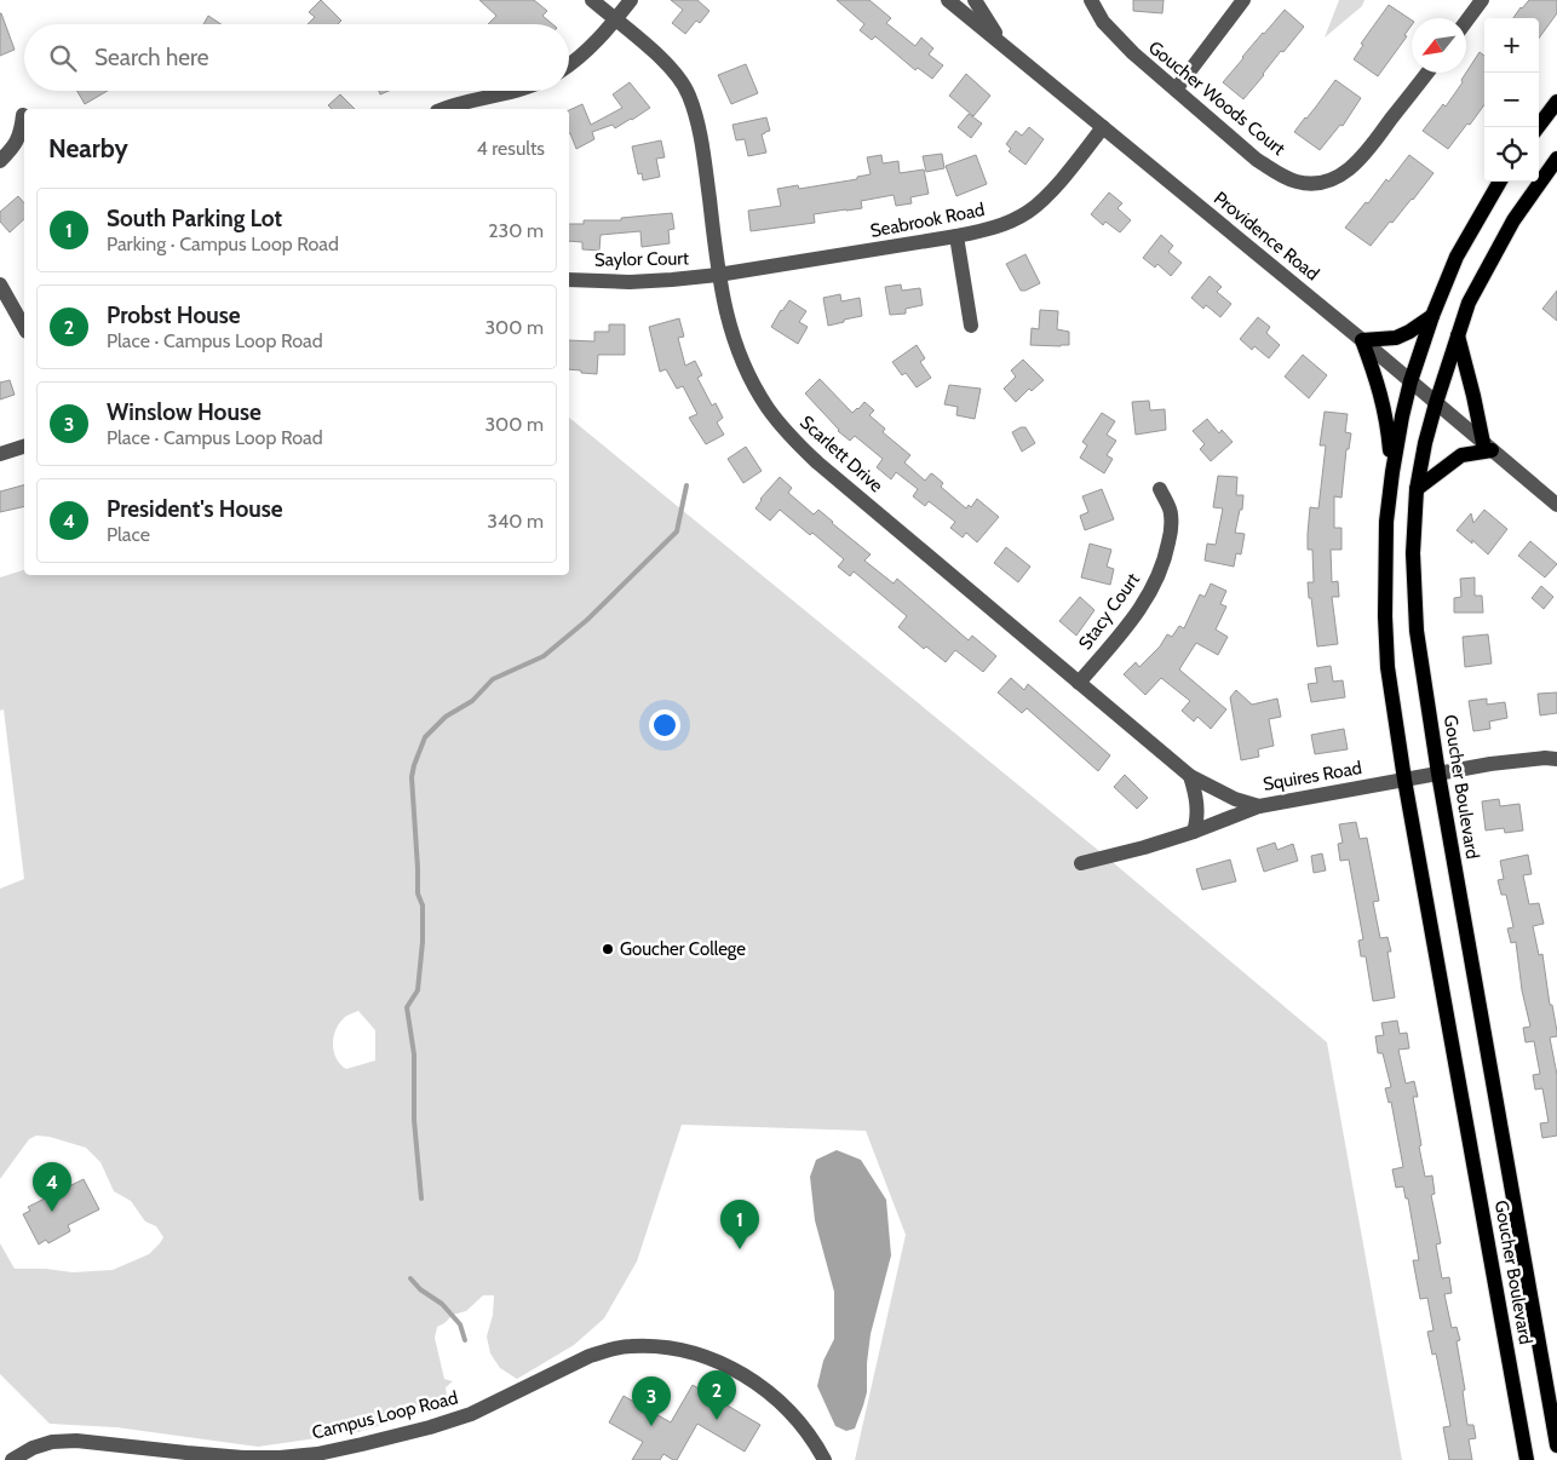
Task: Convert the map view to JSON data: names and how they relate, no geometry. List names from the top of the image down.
{
  "streets": {
    "main road": ["Goucher Boulevard"],
    "street": [
      "Goucher Woods Court",
      "Seabrook Road",
      "Providence Road",
      "Saylor Court",
      "Scarlett Drive",
      "Stacy Court",
      "Squires Road",
      "Campus Loop Road"
    ]
  },
  "crossings": [
    ["Seabrook Road", "Providence Road"],
    ["Seabrook Road", "Saylor Court"],
    ["Seabrook Road", "Scarlett Drive"],
    ["Providence Road", "Goucher Boulevard"],
    ["Saylor Court", "Scarlett Drive"],
    ["Scarlett Drive", "Stacy Court"],
    ["Scarlett Drive", "Squires Road"],
    ["Squires Road", "Goucher Boulevard"]
  ],
  "places": ["Goucher College"],
  "north": "bottom left",
  "page": {
    "map_buttons": ["+", "−"],
    "search": "Search here",
    "heading": ["Nearby", "4 results"],
    "list": [
      {
        "mark": "1",
        "name": "South Parking Lot",
        "note": "Parking · Campus Loop Road",
        "value": "230 m"
      },
      {
        "mark": "2",
        "name": "Probst House",
        "note": "Place · Campus Loop Road",
        "value": "300 m"
      },
      {
        "mark": "3",
        "name": "Winslow House",
        "note": "Place · Campus Loop Road",
        "value": "300 m"
      },
      {
        "mark": "4",
        "name": "President's House",
        "note": "Place",
        "value": "340 m"
      }
    ],
    "pins": [
      "4",
      "1",
      "2",
      "3"
    ]
  }
}
